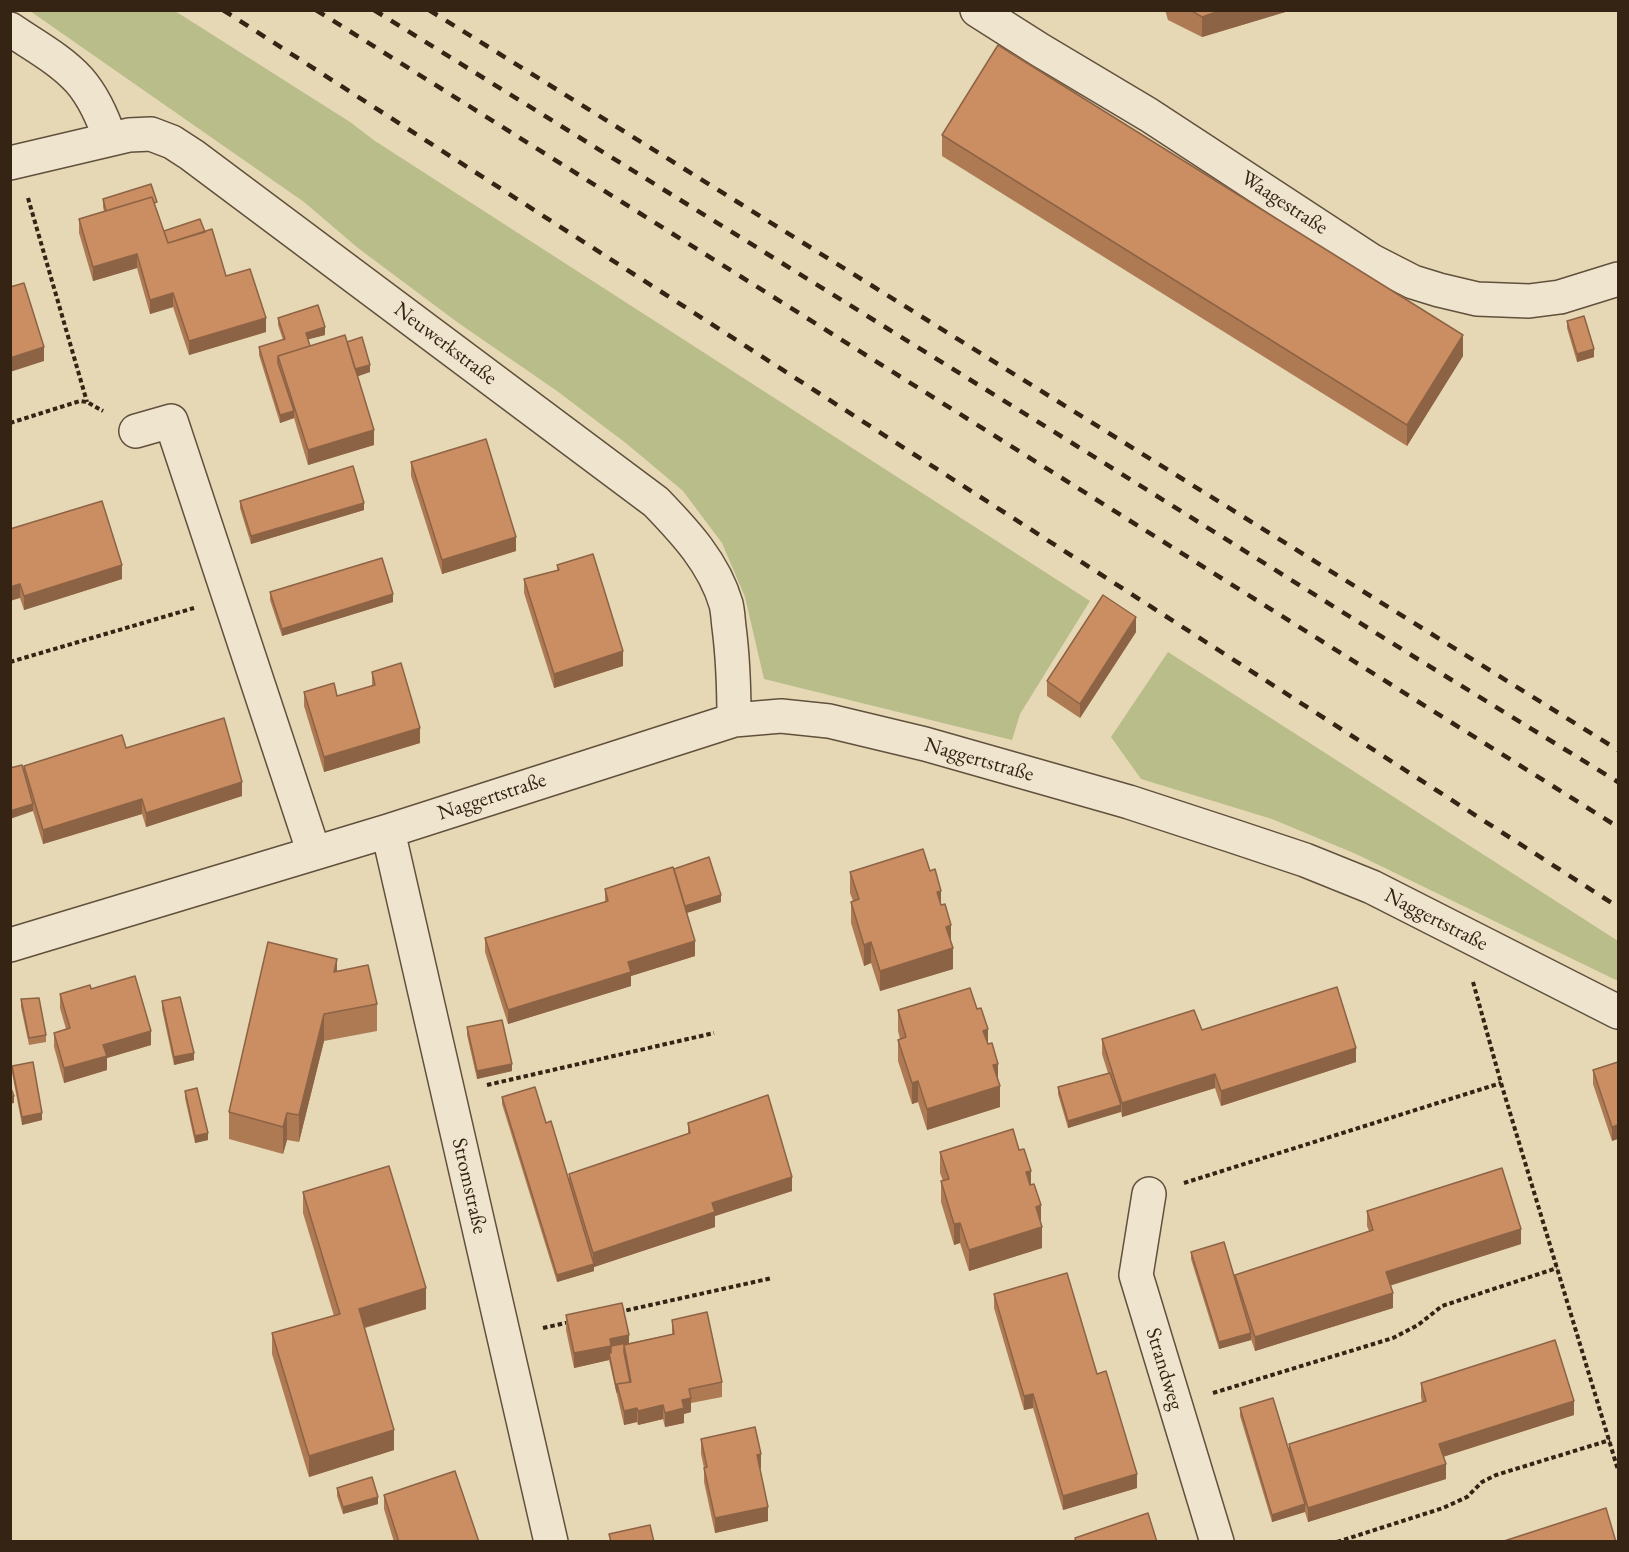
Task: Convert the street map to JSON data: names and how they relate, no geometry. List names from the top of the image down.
{
  "streets": {
    "street": [
      "Waagestraße",
      "Neuwerkstraße",
      "Naggertstraße",
      "Stromstraße",
      "Strandweg"
    ]
  },
  "crossings": [
    ["Neuwerkstraße", "Naggertstraße"],
    ["Naggertstraße", "Stromstraße"]
  ]
}
